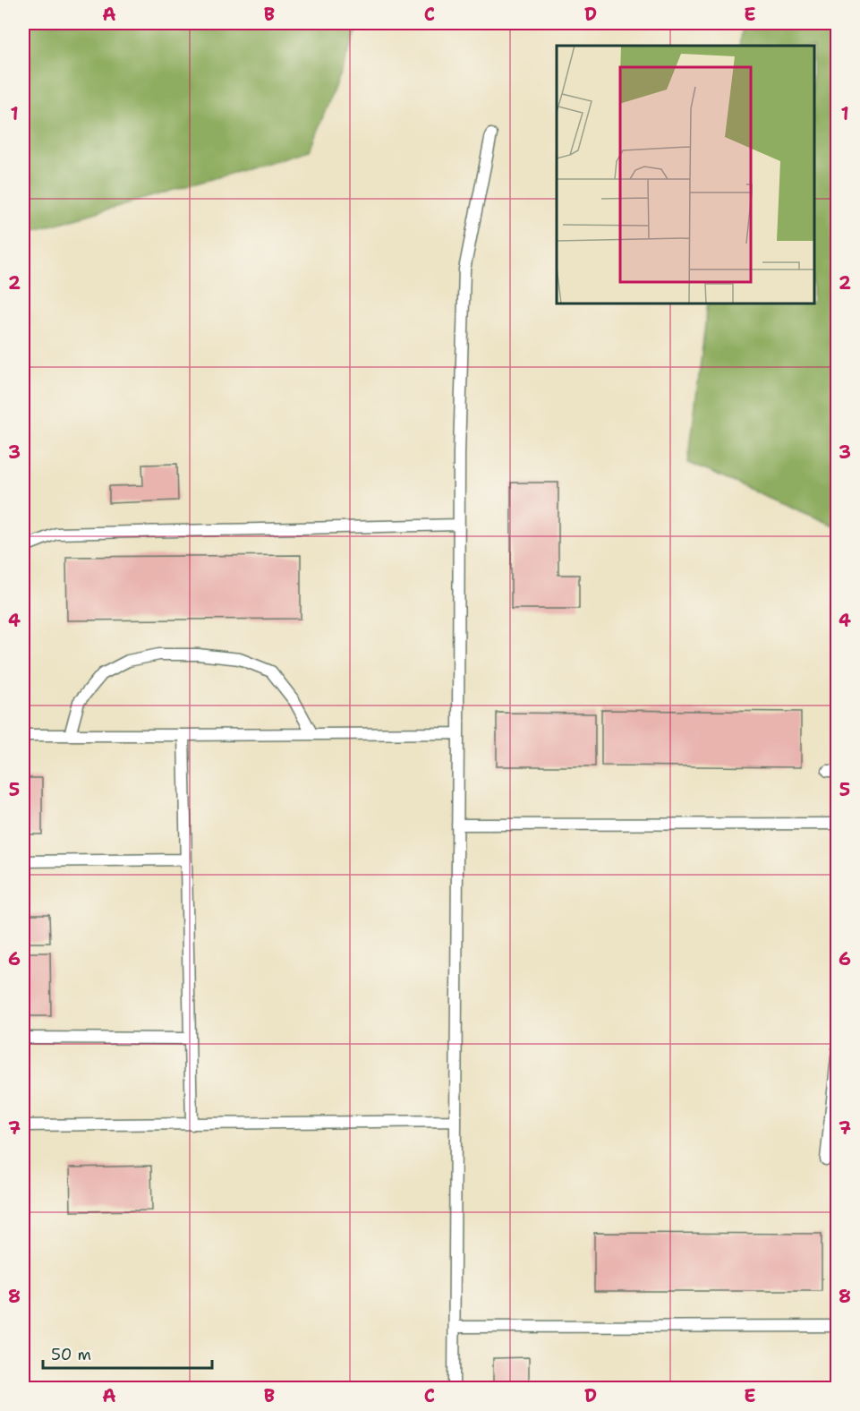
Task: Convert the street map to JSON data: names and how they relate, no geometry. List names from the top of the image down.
{
  "scale_bar": "50 m",
  "grid": {
    "columns": [
      "A",
      "B",
      "C",
      "D",
      "E"
    ],
    "rows": [
      "1",
      "2",
      "3",
      "4",
      "5",
      "6",
      "7",
      "8"
    ]
  }
}
